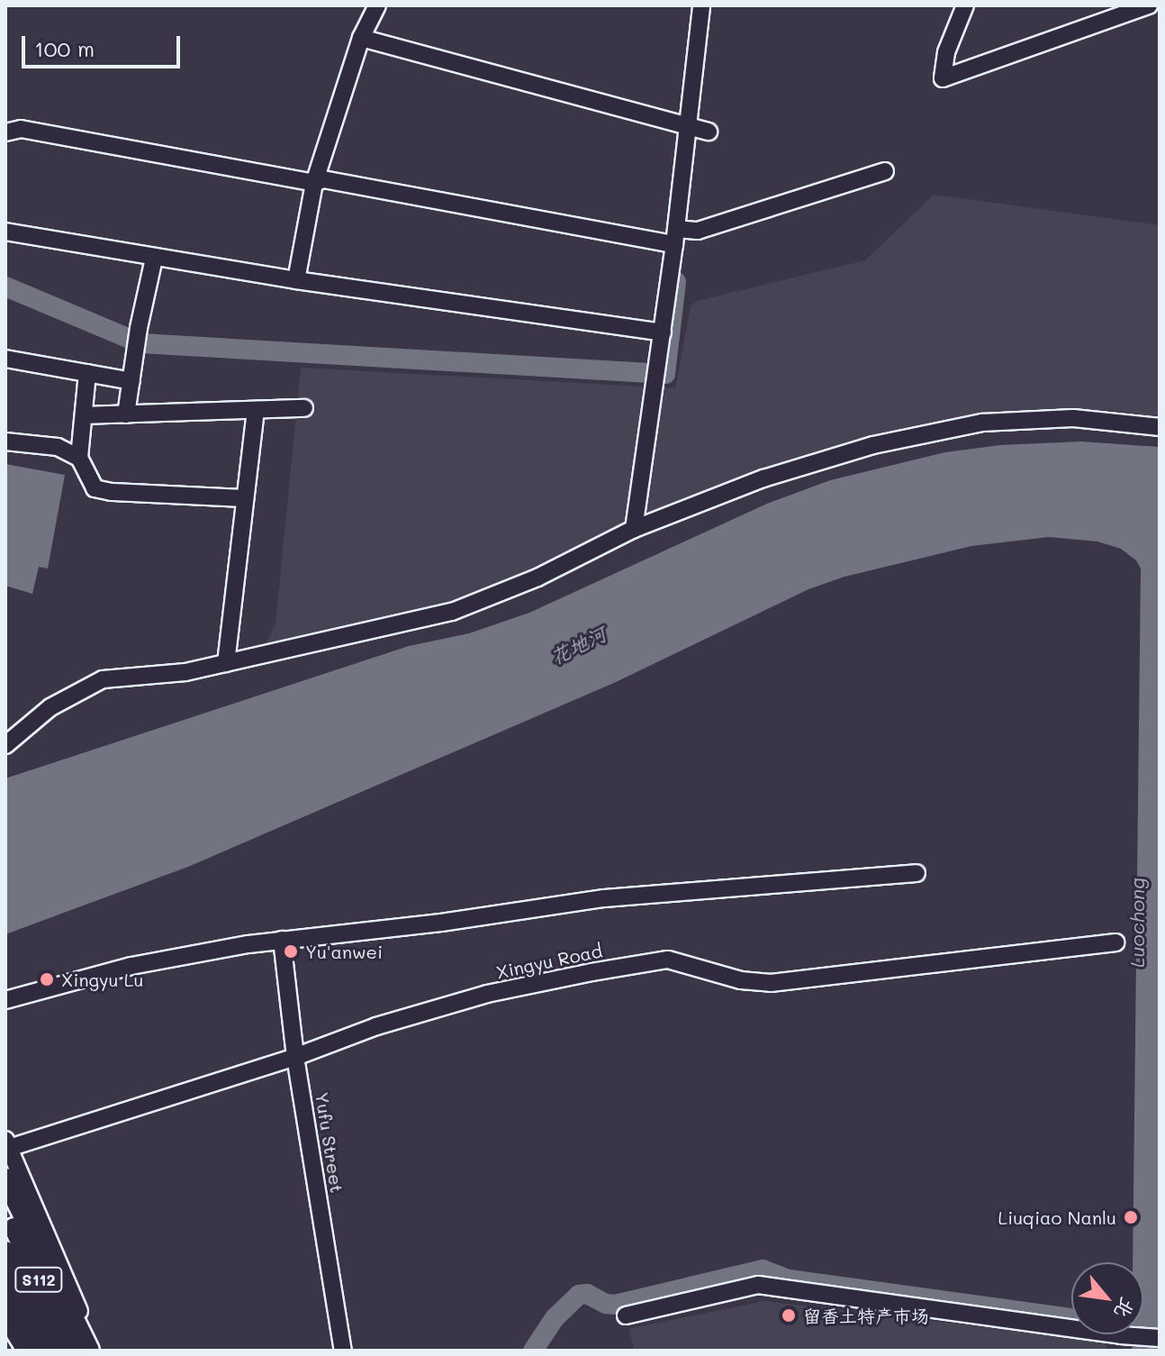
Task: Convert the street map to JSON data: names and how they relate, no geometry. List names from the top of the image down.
{
  "streets": {
    "main road": ["S112"],
    "street": ["Xingyu Road", "Yufu Street"]
  },
  "crossings": [
    ["Xingyu Road", "Yufu Street"]
  ],
  "water": ["花地河", "Luochong"],
  "places": [
    "Yu'anwei",
    "Xingyu Lu",
    "Liuqiao Nanlu",
    "留香土特产市场"
  ],
  "scale_bar": "100 m",
  "north": "bottom right"
}
